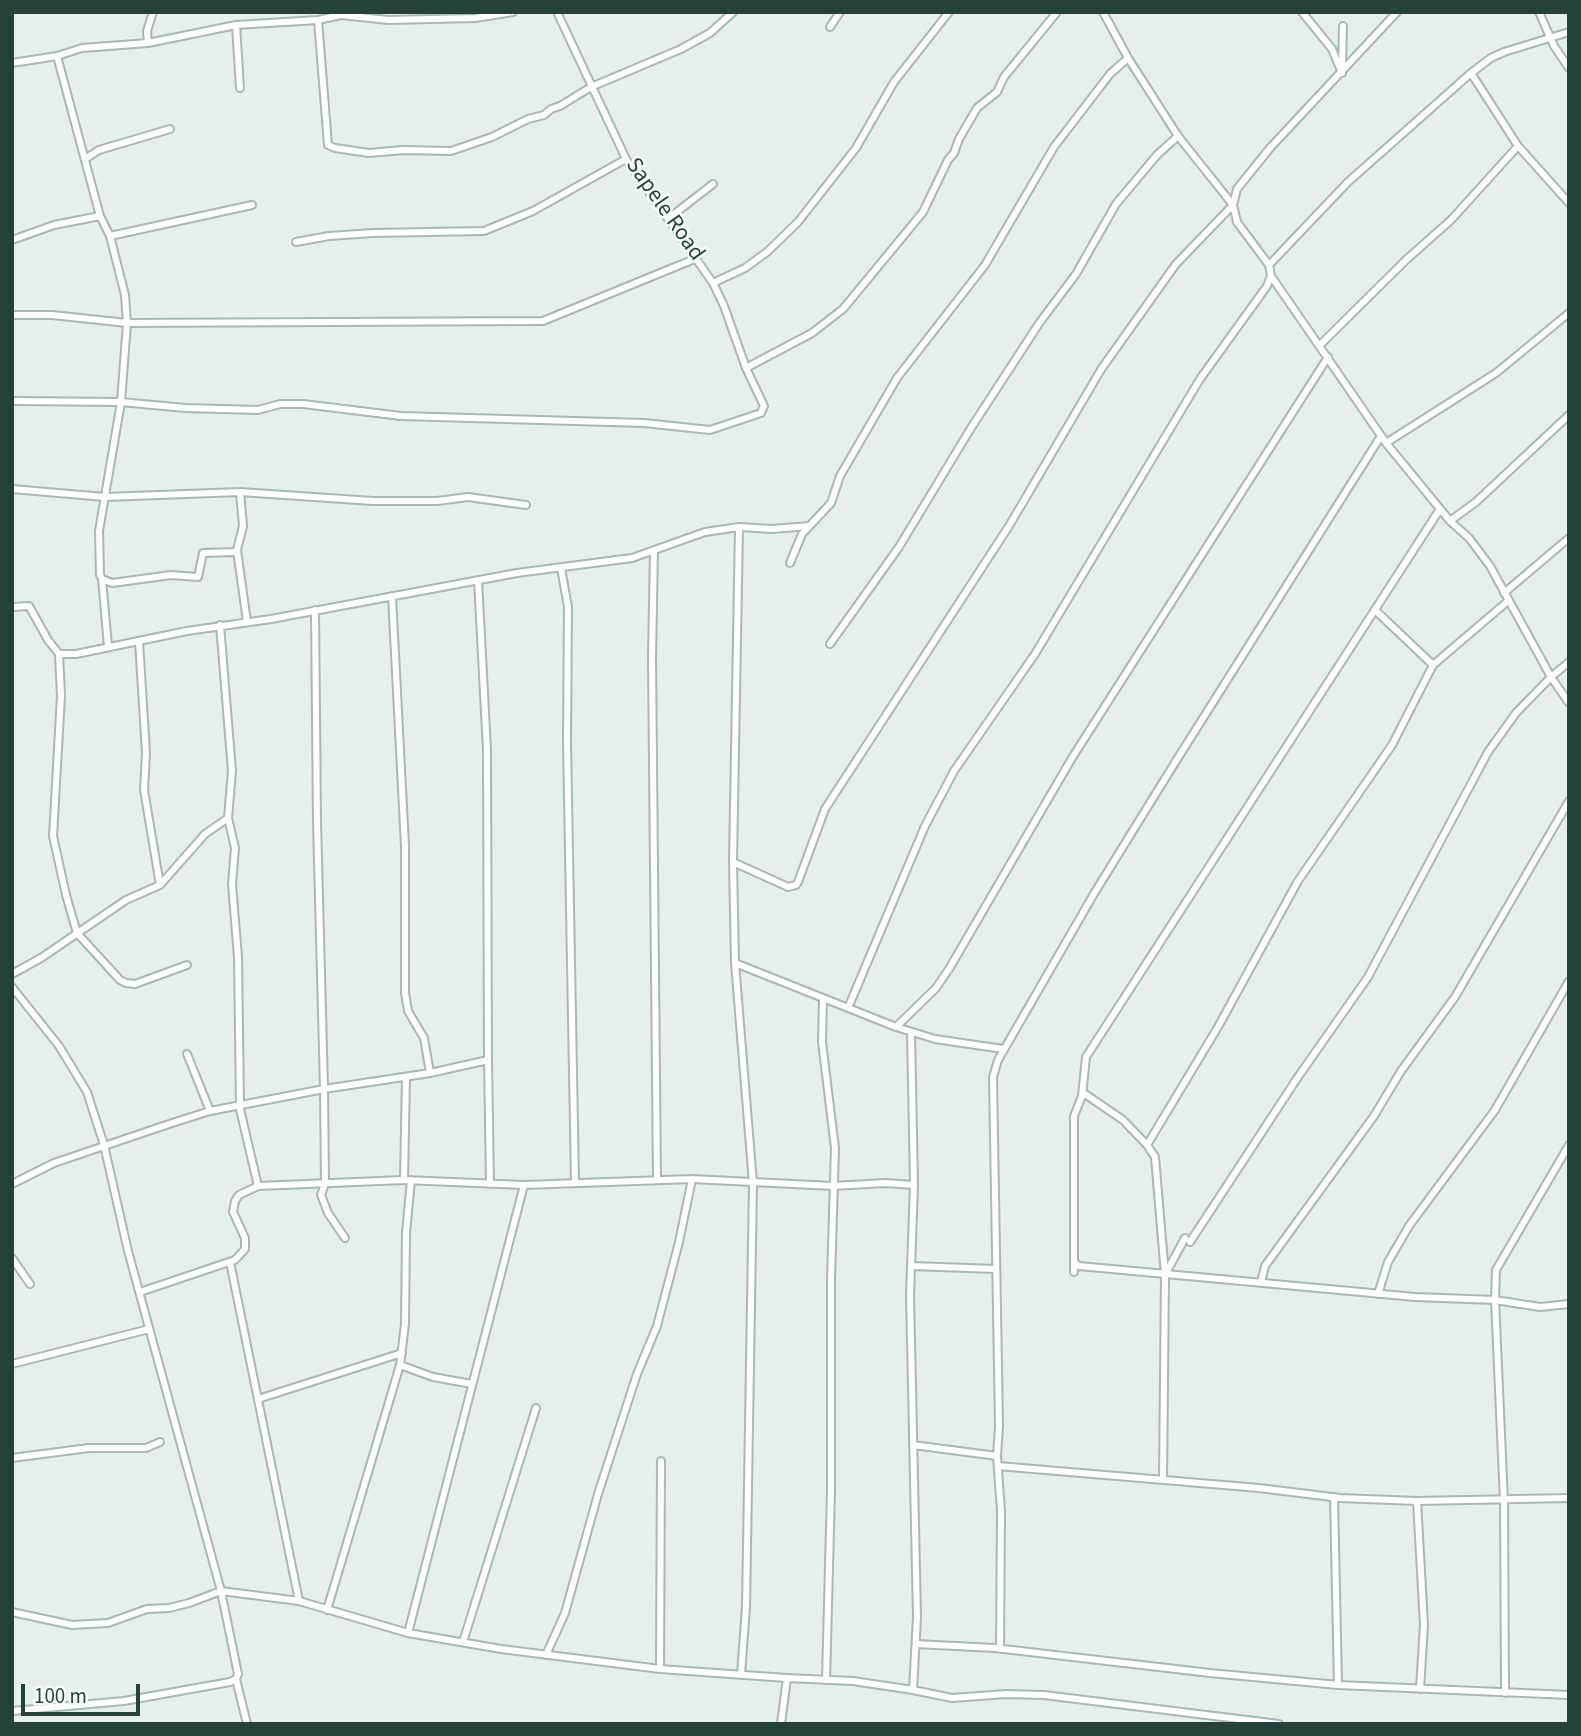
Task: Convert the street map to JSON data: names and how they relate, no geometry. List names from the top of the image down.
{
  "streets": {
    "street": ["Sapele Road"]
  },
  "scale_bar": "100 m"
}
